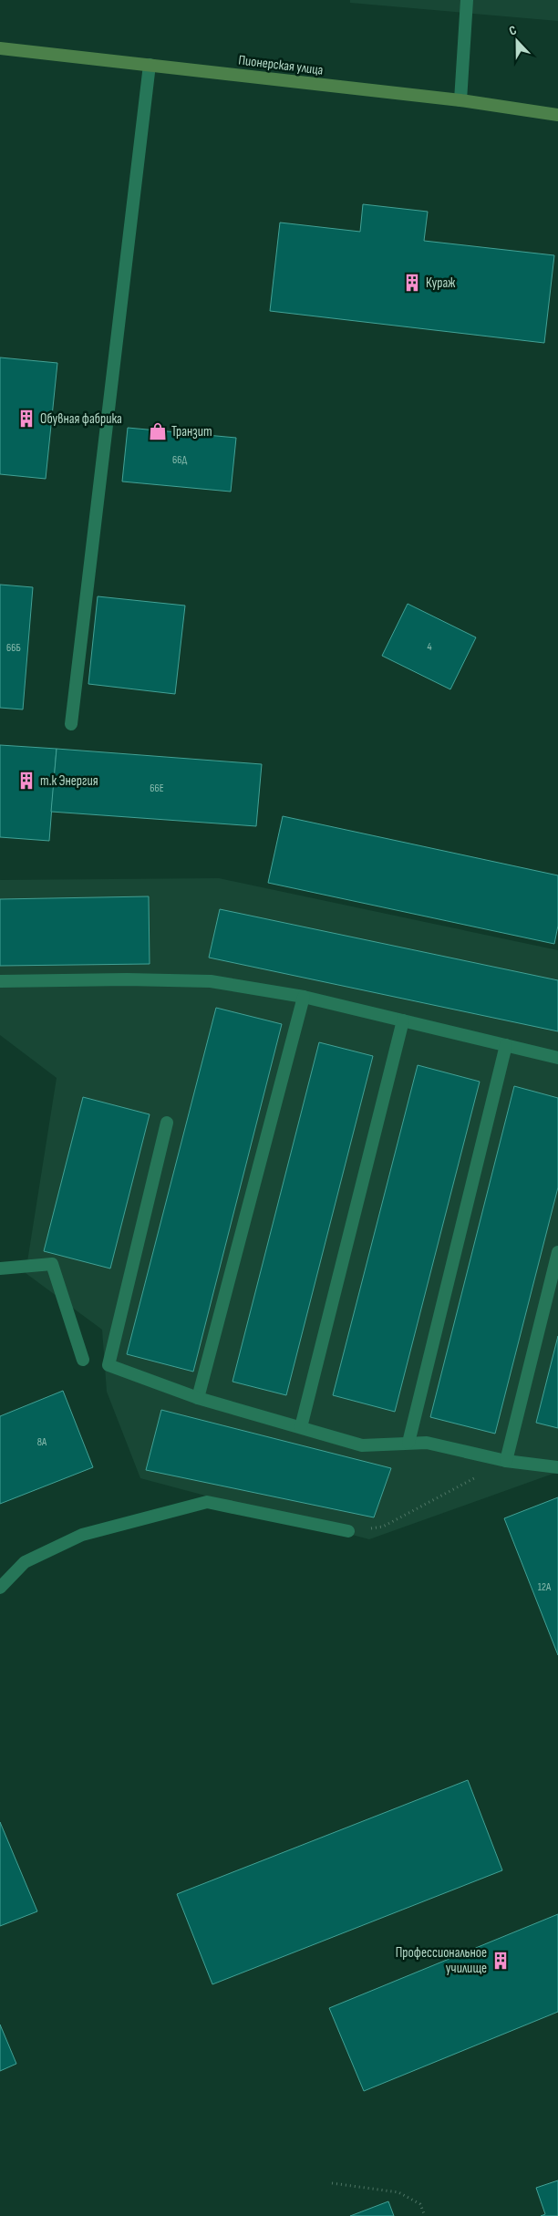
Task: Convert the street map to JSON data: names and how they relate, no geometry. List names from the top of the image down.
{
  "streets": {
    "main road": ["Пионерская улица"]
  },
  "places": {
    "building": [
      "Кураж",
      "Обувная фабрика",
      "т.к Энергия",
      "Профессиональное училище"
    ],
    "shop": ["Транзит"]
  },
  "house_numbers": [
    "66Д",
    "4",
    "66Б",
    "66Е",
    "8А",
    "12А"
  ],
  "north": "top"
}
